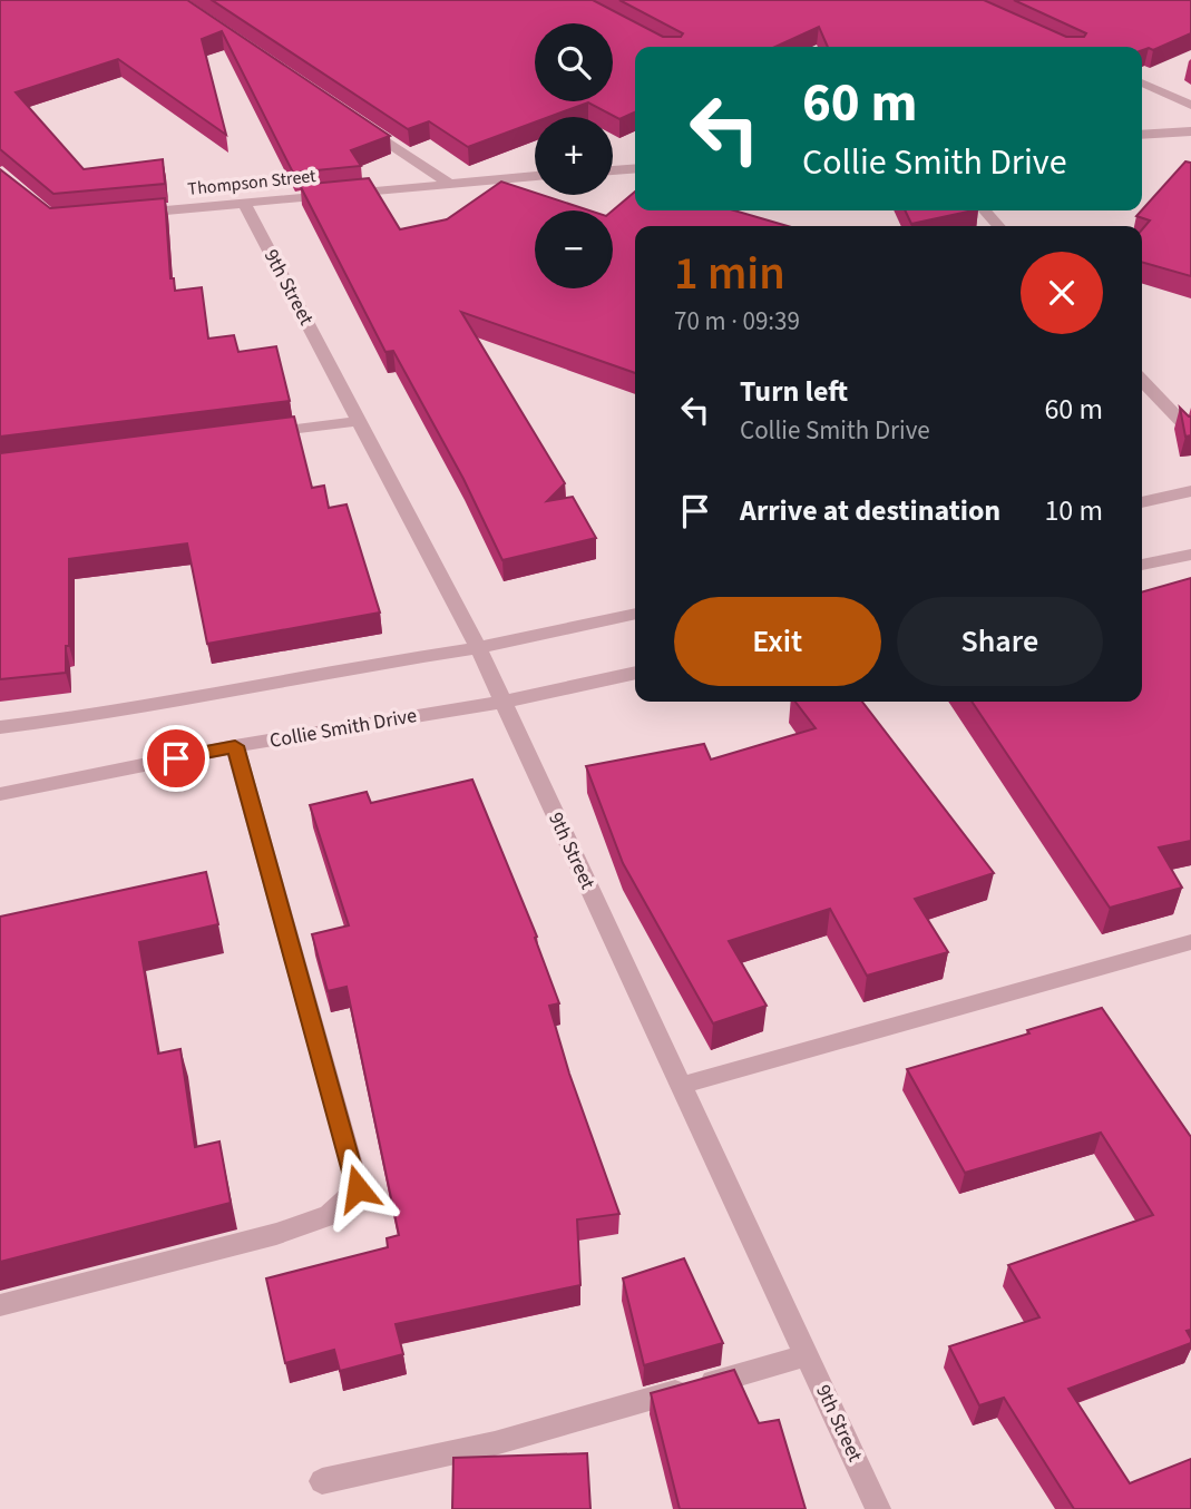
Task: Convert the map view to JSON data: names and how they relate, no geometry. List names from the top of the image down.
{
  "streets": {
    "street": ["Thompson Street", "9th Street", "Collie Smith Drive"]
  },
  "crossings": [
    ["Thompson Street", "9th Street"],
    ["9th Street", "Collie Smith Drive"]
  ],
  "page": {
    "map_buttons": ["+", "−"],
    "turn": ["60 m", "Collie Smith Drive"],
    "heading": ["1 min", "70 m · 09:39"],
    "list": [
      {
        "name": "Turn left",
        "note": "Collie Smith Drive",
        "value": "60 m"
      },
      {
        "name": "Arrive at destination",
        "value": "10 m"
      }
    ],
    "buttons": ["Exit", "Share"]
  }
}
